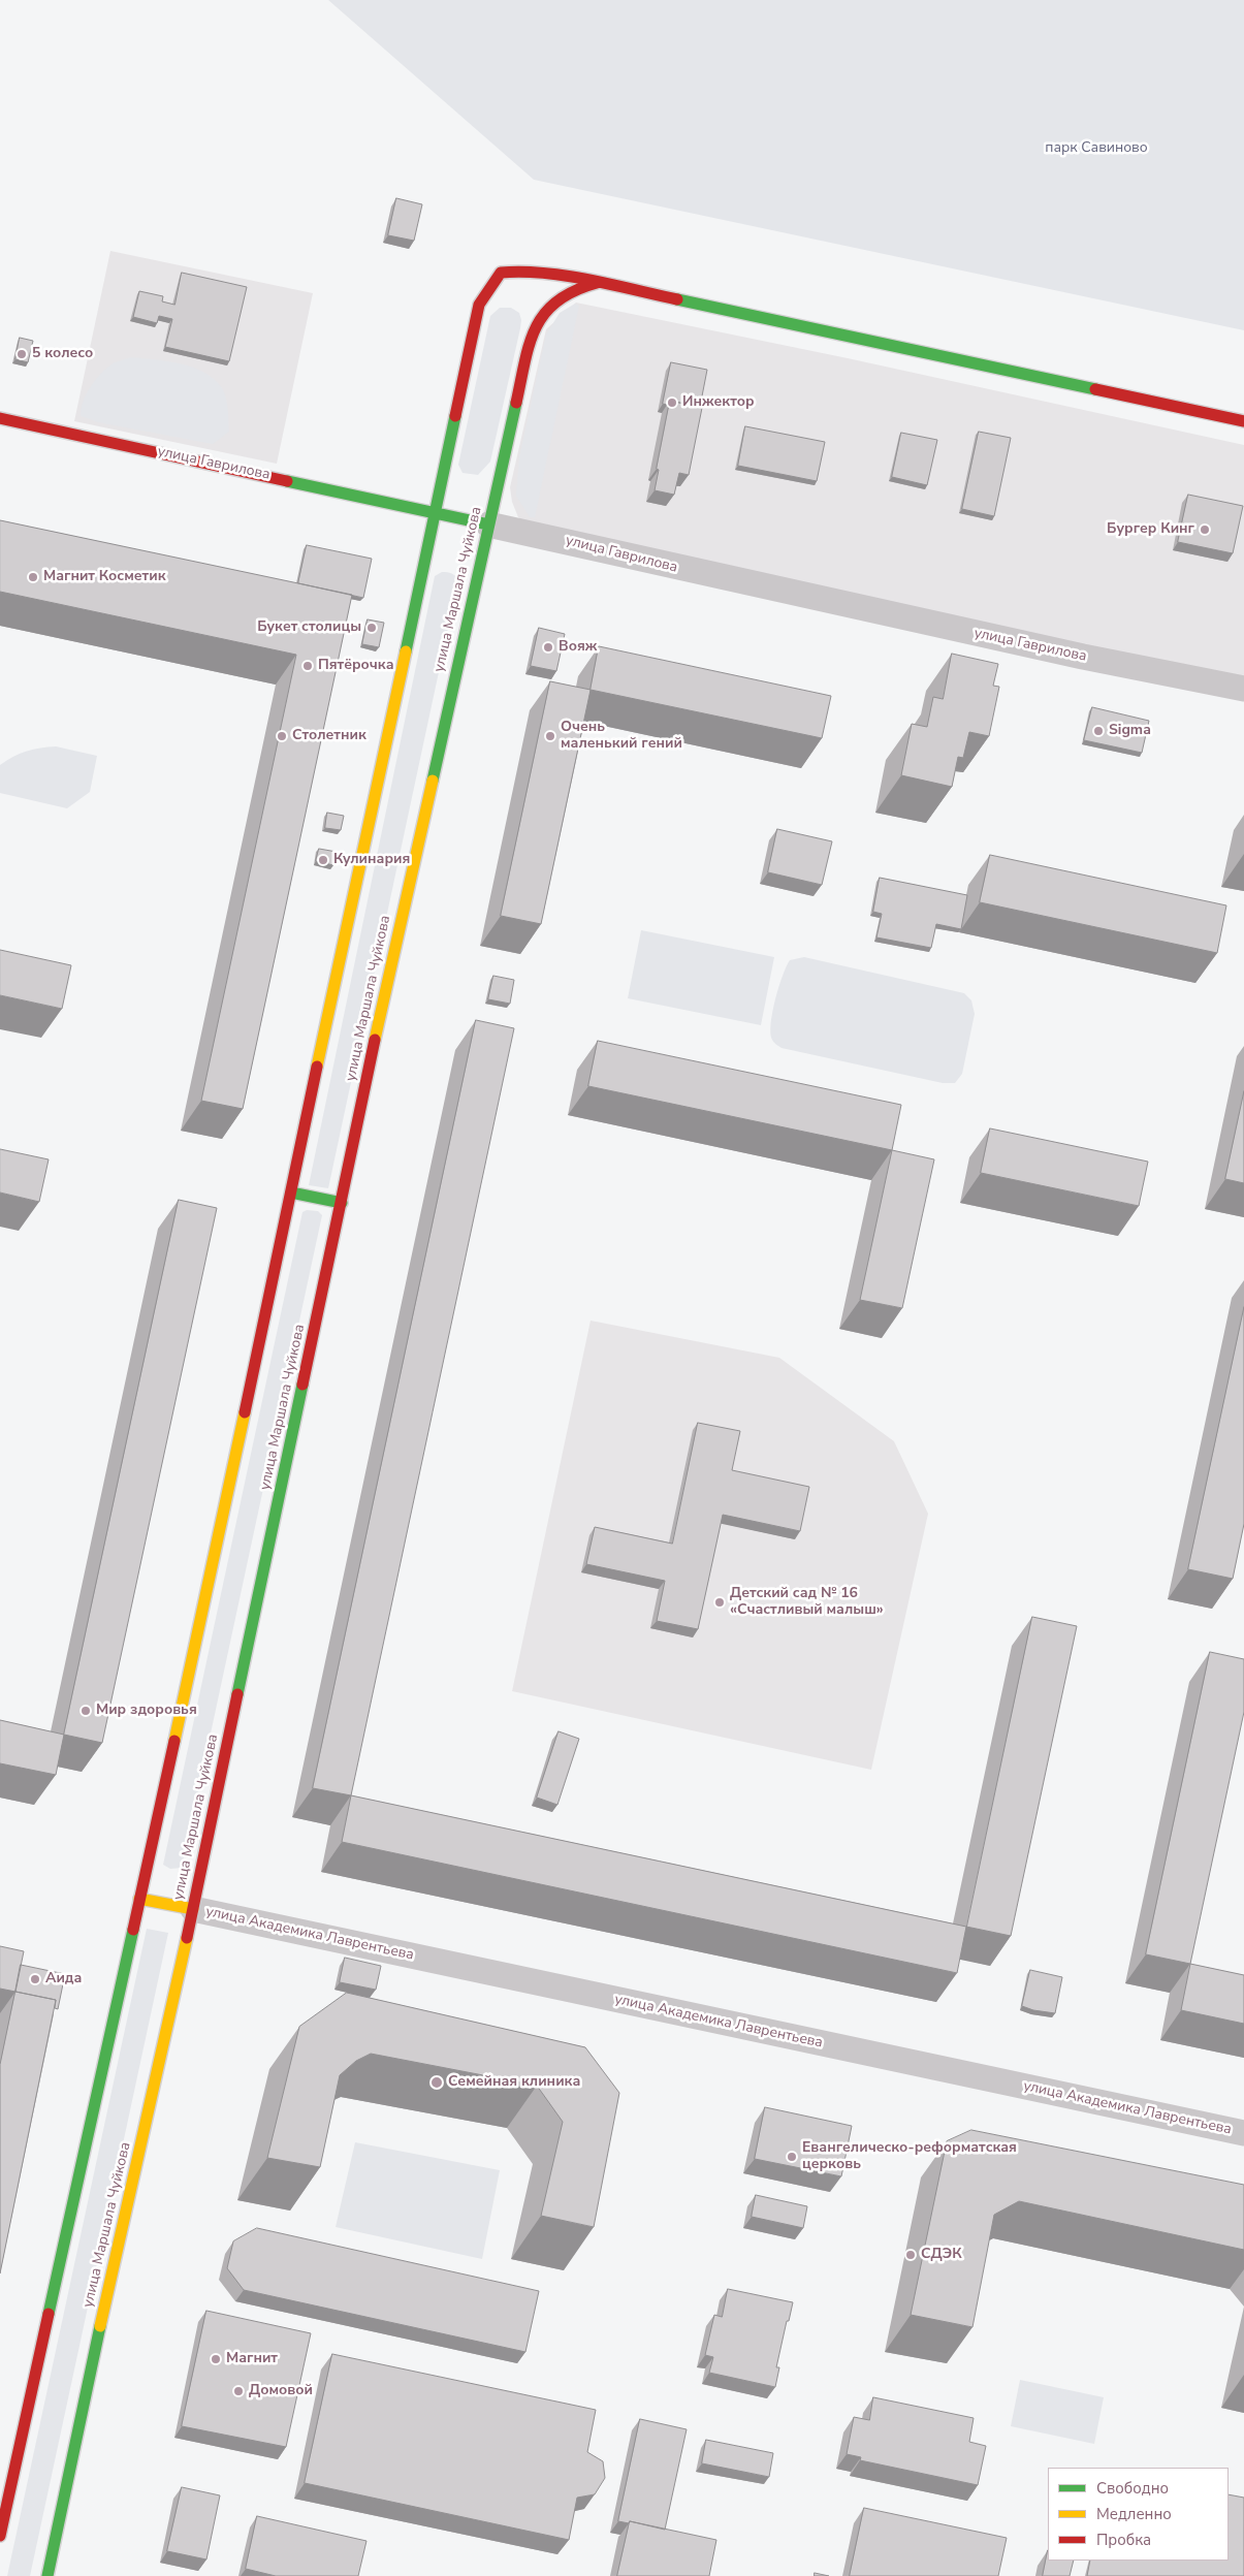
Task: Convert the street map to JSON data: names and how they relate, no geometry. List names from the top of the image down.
{
  "streets": {
    "main road": ["улица Гаврилова", "улица Маршала Чуйкова"],
    "street": ["улица Академика Лаврентьева"]
  },
  "crossings": [
    ["улица Гаврилова", "улица Маршала Чуйкова"],
    ["улица Маршала Чуйкова", "улица Академика Лаврентьева"]
  ],
  "parks": ["парк Савиново"],
  "places": [
    "5 колесо",
    "Инжектор",
    "Бургер Кинг",
    "Магнит Косметик",
    "Букет столицы",
    "Вояж",
    "Пятёрочка",
    "Sigma",
    "Столетник",
    "Очень маленький гений",
    "Кулинария",
    "Детский сад № 16 «Счастливый малыш»",
    "Мир здоровья",
    "Аида",
    "Семейная клиника",
    "Евангелическо-реформатская церковь",
    "СДЭК",
    "Магнит",
    "Домовой"
  ],
  "legend": ["Свободно", "Медленно", "Пробка"]
}
